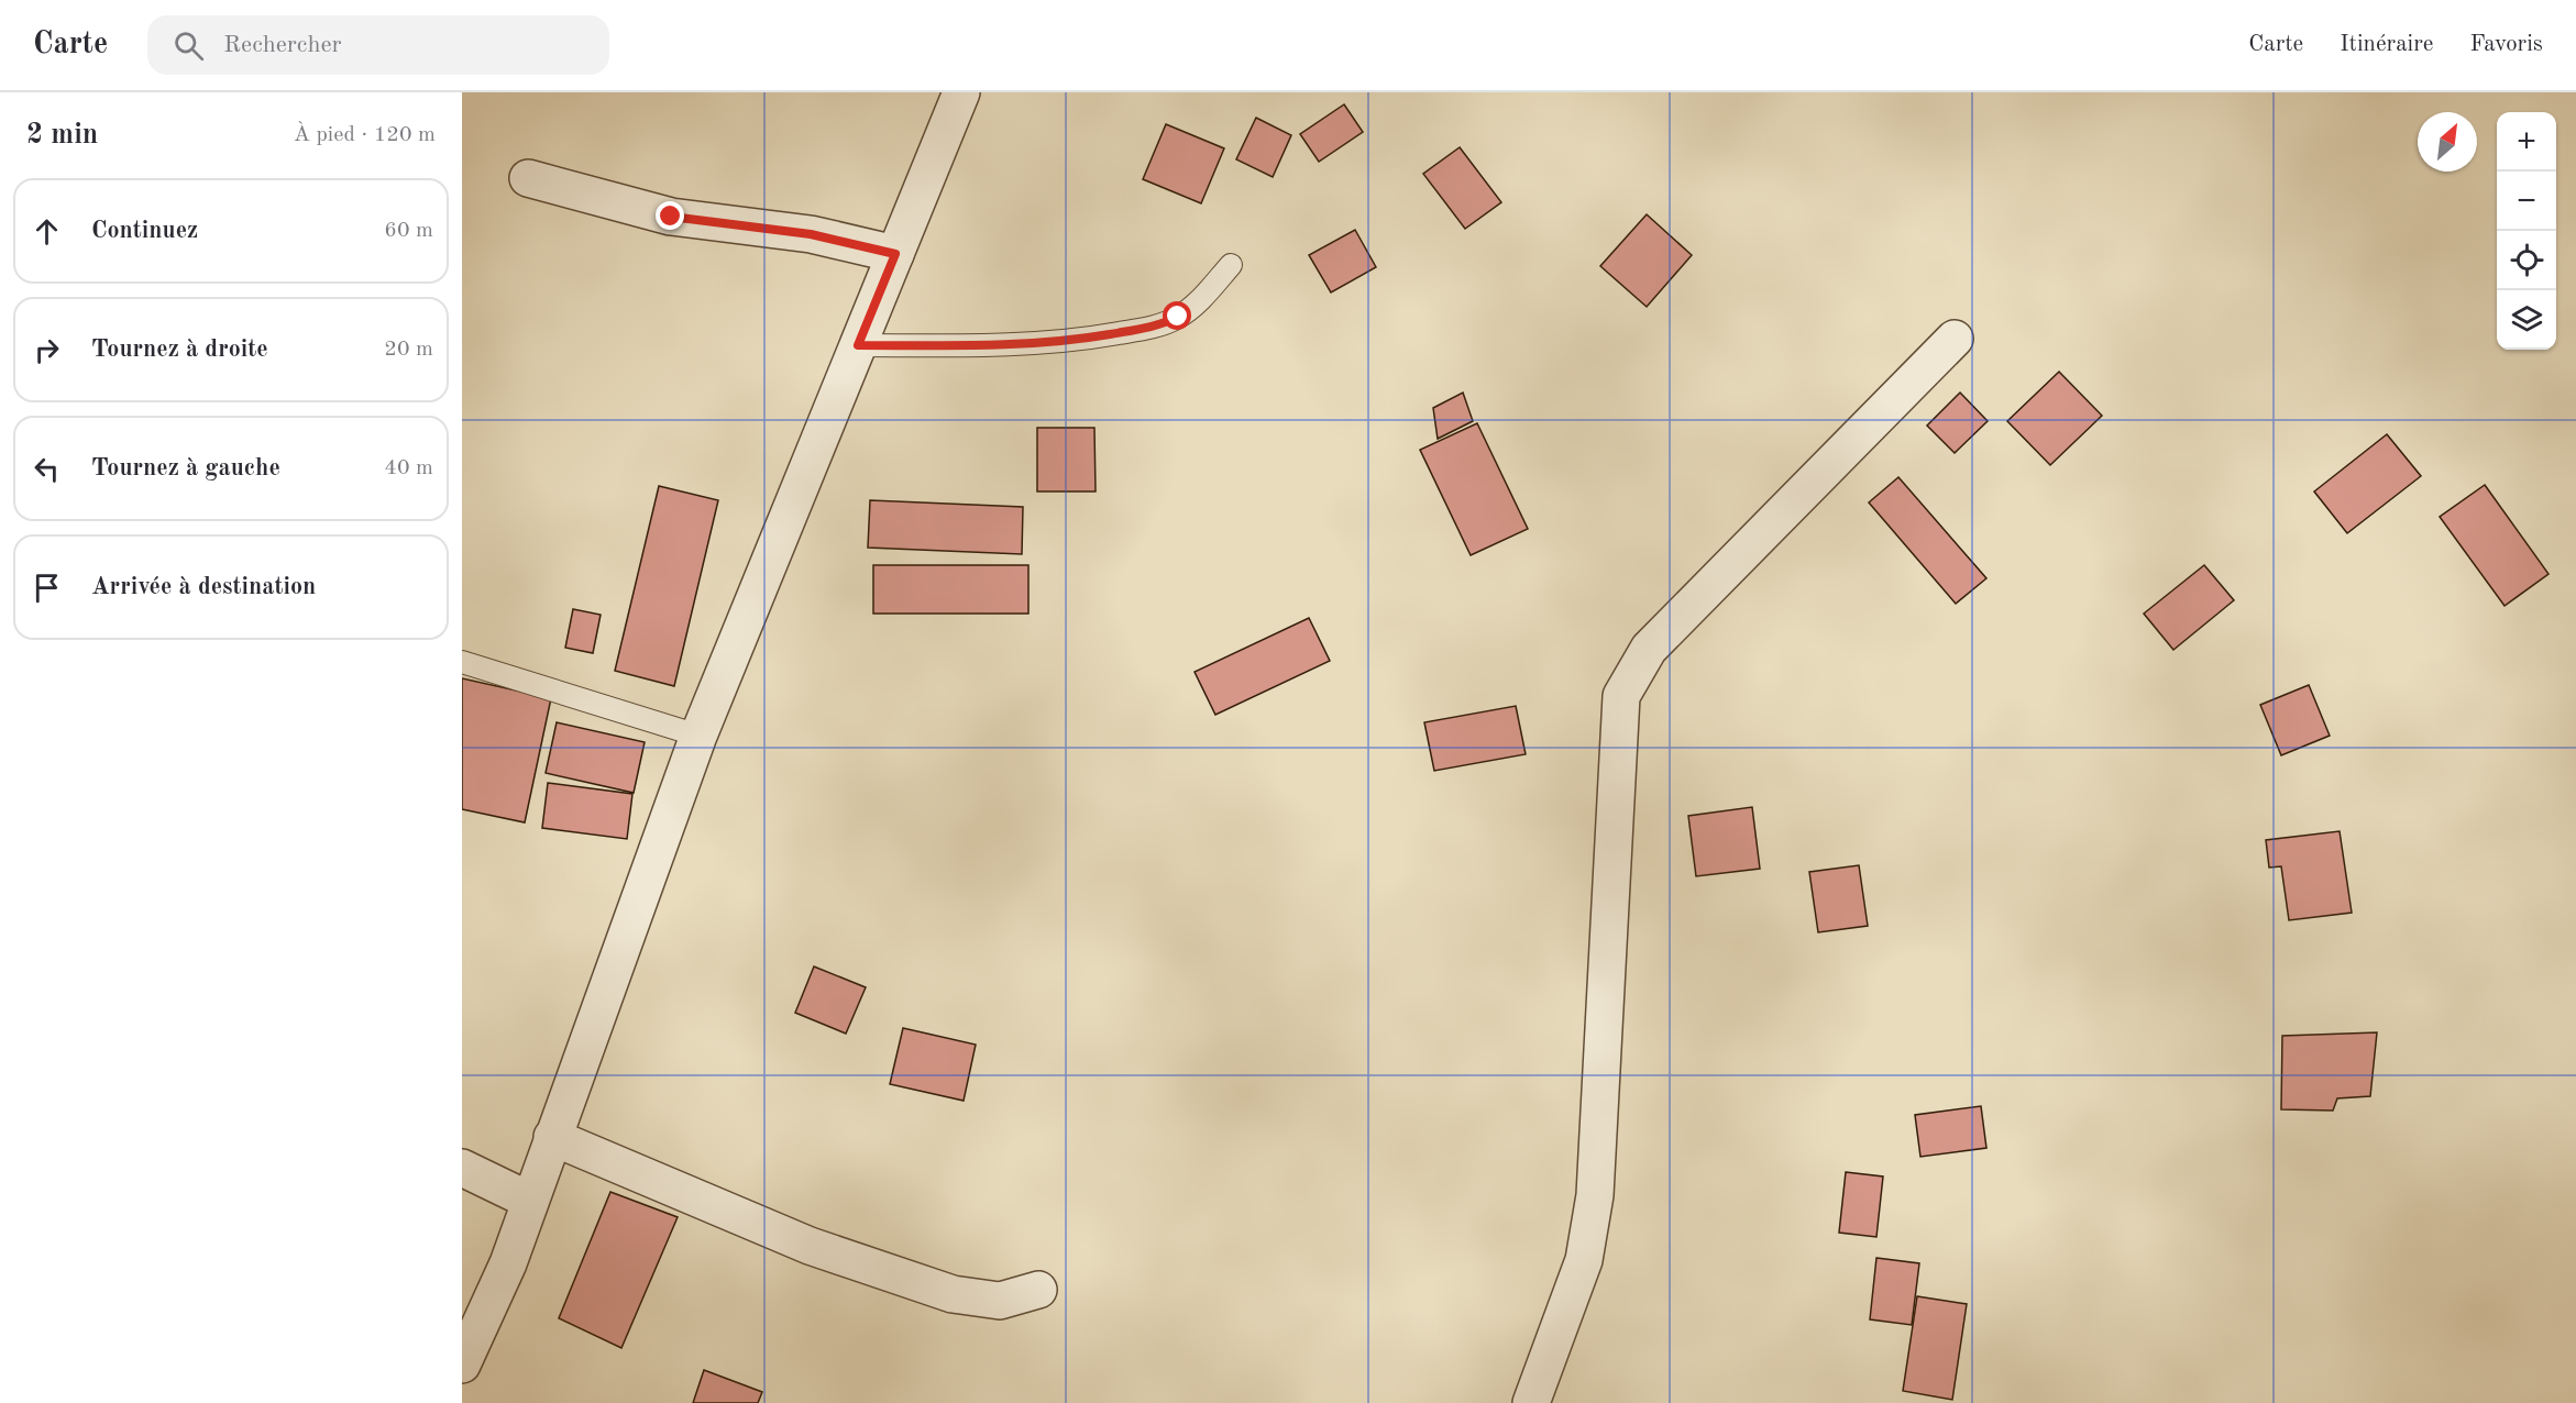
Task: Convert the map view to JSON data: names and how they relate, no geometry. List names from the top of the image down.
{
  "north": "top right",
  "page": {
    "header": "Carte",
    "search": "Rechercher",
    "nav": ["Carte", "Itinéraire", "Favoris"],
    "heading": ["2 min", "À pied · 120 m"],
    "map_buttons": ["+", "−"],
    "list": [
      ["Continuez", "60 m"],
      ["Tournez à droite", "20 m"],
      ["Tournez à gauche", "40 m"],
      "Arrivée à destination"
    ]
  }
}
